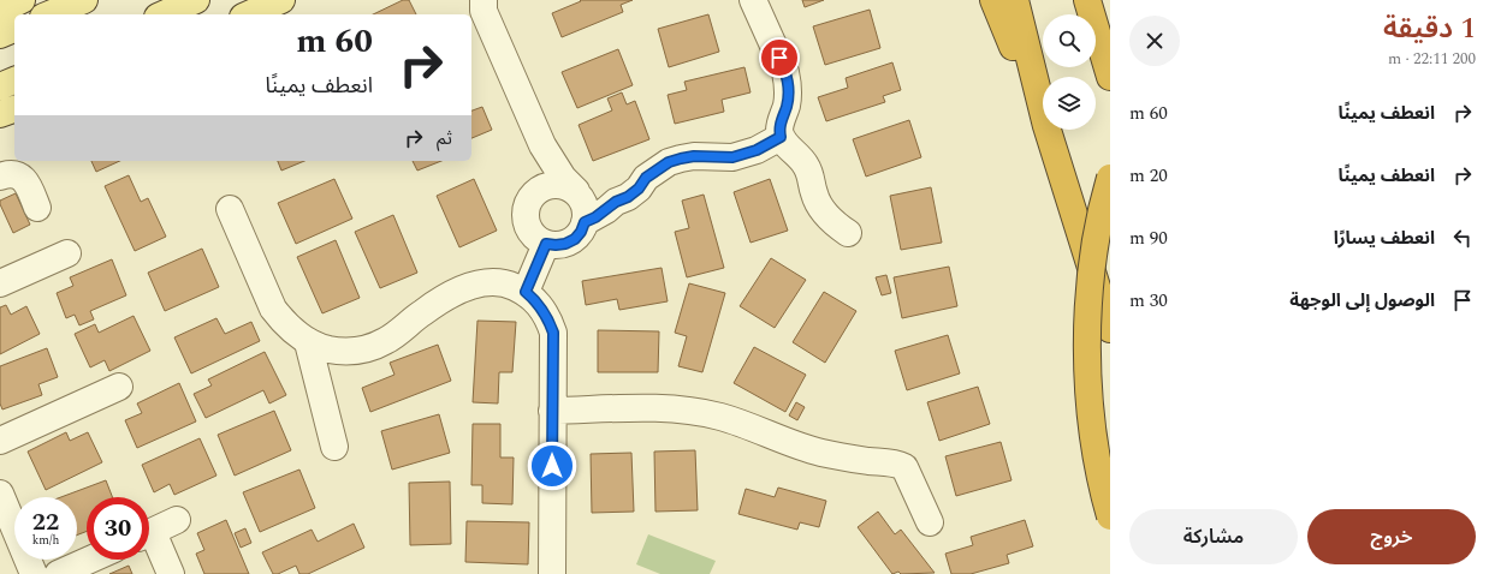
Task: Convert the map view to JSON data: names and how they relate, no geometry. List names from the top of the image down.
{
  "page": {
    "heading": ["1 دقيقة", "200 m · 22:11"],
    "turn": ["60 m", "انعطف يمينًا"],
    "list": [
      {
        "name": "انعطف يمينًا",
        "value": "60 m"
      },
      {
        "name": "انعطف يمينًا",
        "value": "20 m"
      },
      {
        "name": "انعطف يسارًا",
        "value": "90 m"
      },
      {
        "name": "الوصول إلى الوجهة",
        "value": "30 m"
      }
    ],
    "then": "ثم",
    "speed": "22 km/h",
    "limit": "30",
    "buttons": ["خروج", "مشاركة"]
  }
}
